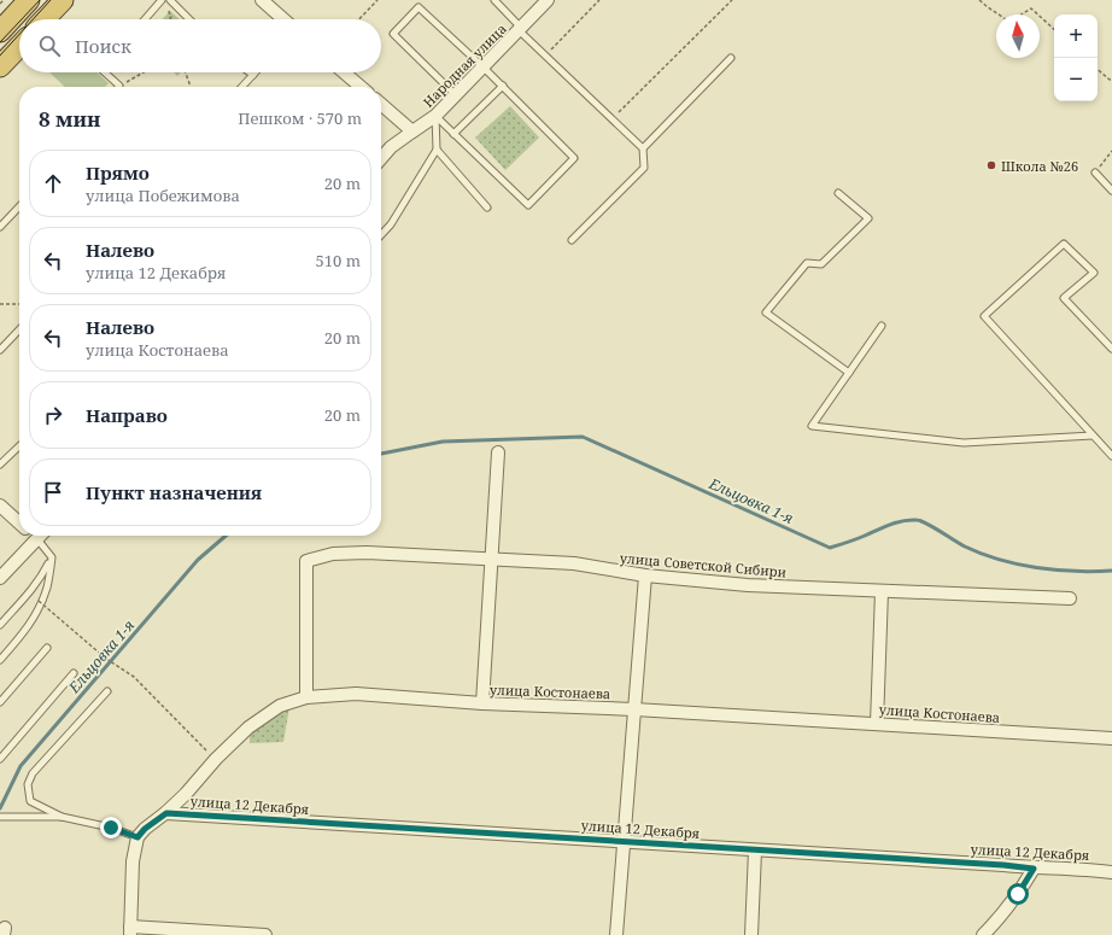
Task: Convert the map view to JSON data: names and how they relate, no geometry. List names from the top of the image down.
{
  "streets": {
    "street": [
      "Народная улица",
      "улица Советской Сибири",
      "улица Костонаева",
      "улица 12 Декабря"
    ]
  },
  "crossings": [
    ["улица Советской Сибири", "улица Костонаева"],
    ["улица Костонаева", "улица 12 Декабря"]
  ],
  "water": ["Ельцовка 1-я"],
  "places": ["Школа №26"],
  "north": "top",
  "page": {
    "map_buttons": ["+", "−"],
    "search": "Поиск",
    "heading": ["8 мин", "Пешком · 570 m"],
    "list": [
      ["Прямо", "улица Побежимова", "20 m"],
      ["Налево", "улица 12 Декабря", "510 m"],
      ["Налево", "улица Костонаева", "20 m"],
      ["Направо", "20 m"],
      "Пункт назначения"
    ]
  }
}
